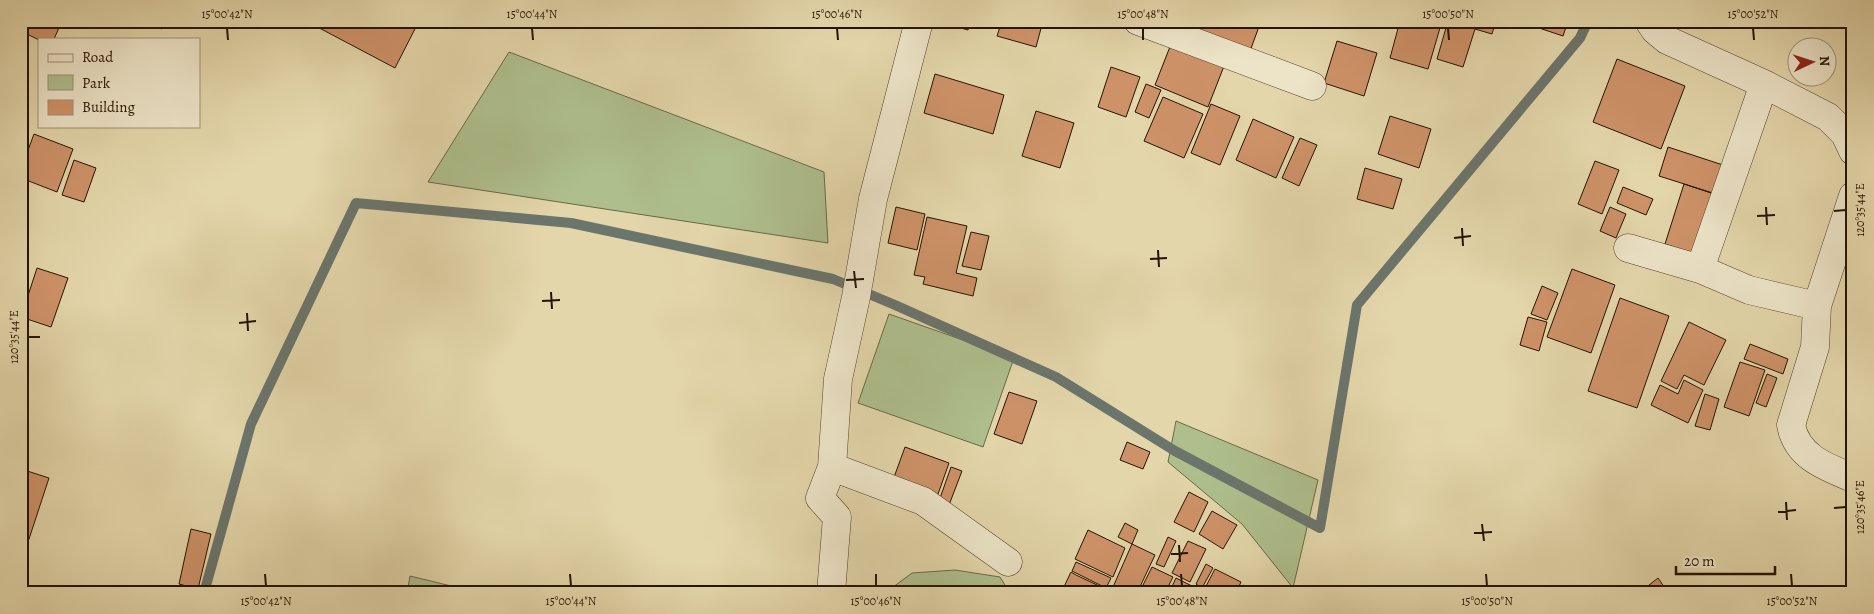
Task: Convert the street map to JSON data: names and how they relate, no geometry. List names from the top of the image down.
{
  "legend": ["Road", "Park", "Building"],
  "scale_bar": "20 m",
  "north": "right",
  "coordinates": [
    "15°00'42\"N",
    "15°00'44\"N",
    "15°00'46\"N",
    "15°00'48\"N",
    "15°00'50\"N",
    "15°00'52\"N",
    "120°35'44\"E",
    "120°35'46\"E"
  ]
}
